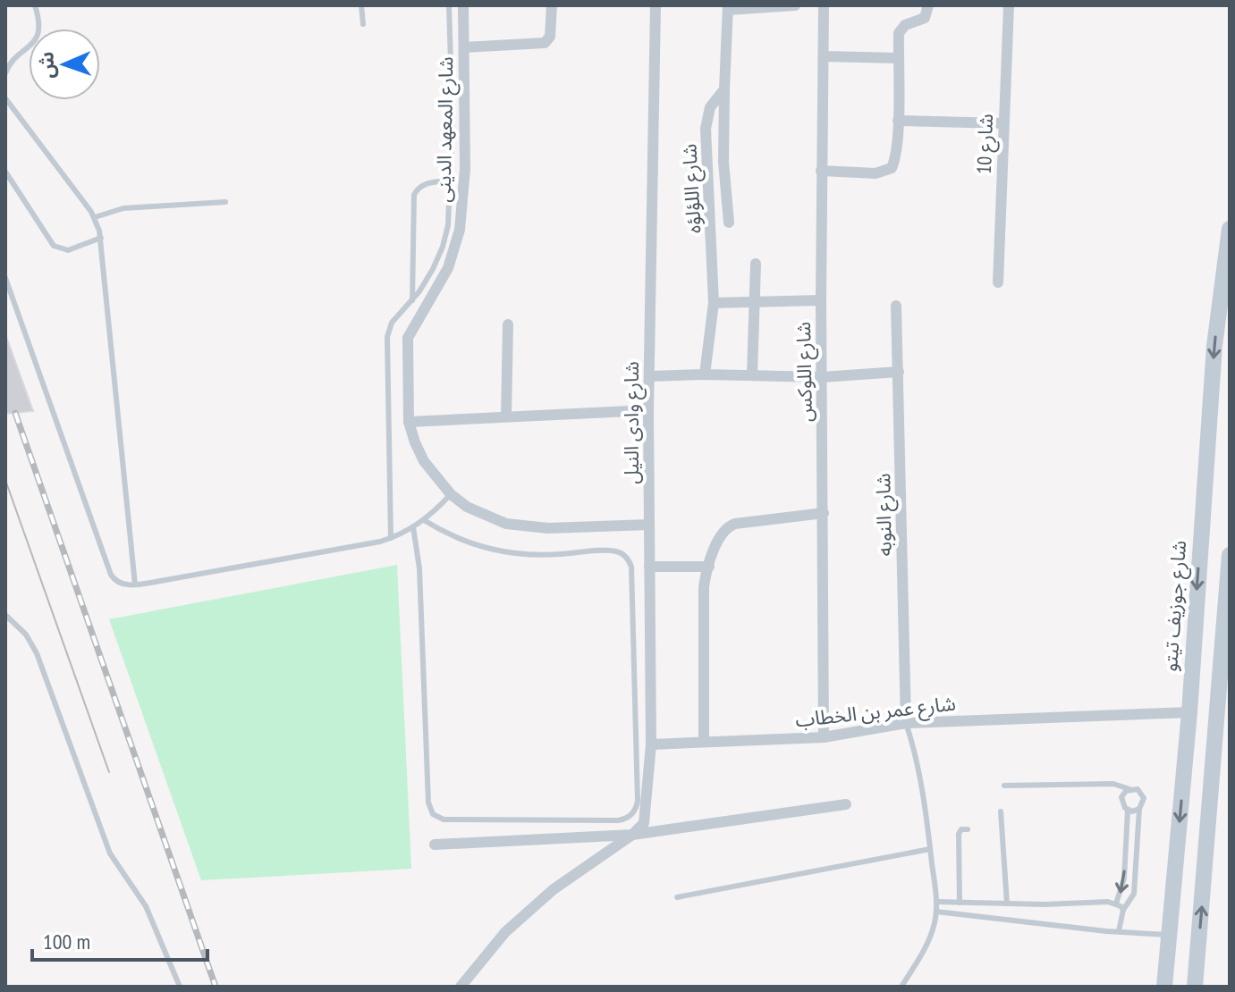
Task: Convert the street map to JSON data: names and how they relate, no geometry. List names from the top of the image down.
{
  "streets": {
    "main road": ["شارع جوزيف تيتو"],
    "street": [
      "شارع المعهد الدينى",
      "شارع 10",
      "شارع اللؤلؤه",
      "شارع اللوكس",
      "شارع وادى النيل",
      "شارع النوبه",
      "شارع عمر بن الخطاب"
    ]
  },
  "crossings": [
    ["شارع المعهد الدينى", "شارع وادى النيل"],
    ["شارع اللوكس", "شارع عمر بن الخطاب"],
    ["شارع وادى النيل", "شارع عمر بن الخطاب"],
    ["شارع النوبه", "شارع عمر بن الخطاب"],
    ["شارع جوزيف تيتو", "شارع عمر بن الخطاب"]
  ],
  "scale_bar": "100 m",
  "north": "left"
}
